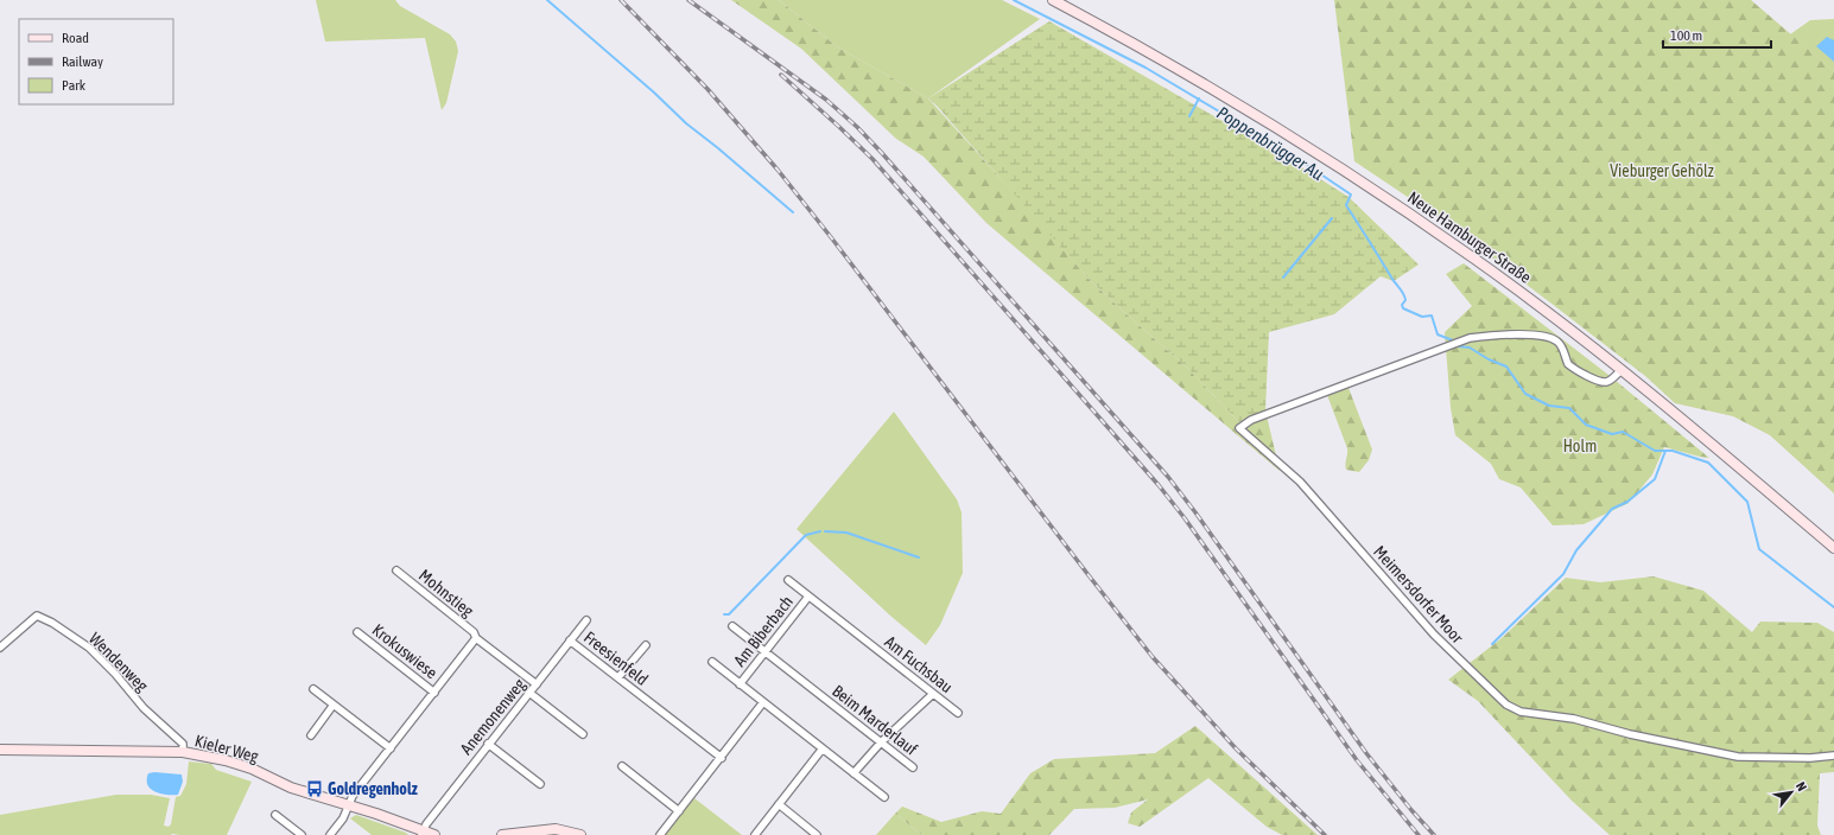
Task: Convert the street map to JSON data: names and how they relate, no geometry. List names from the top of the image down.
{
  "streets": {
    "main road": ["Neue Hamburger Straße", "Kieler Weg"],
    "street": [
      "Mohnstieg",
      "Meimersdorfer Moor",
      "Am Biberbach",
      "Krokuswiese",
      "Freesienfeld",
      "Wendenweg",
      "Am Fuchsbau",
      "Anemonenweg",
      "Beim Marderlauf"
    ]
  },
  "crossings": [
    ["Neue Hamburger Straße", "Meimersdorfer Moor"],
    ["Mohnstieg", "Anemonenweg"],
    ["Am Biberbach", "Am Fuchsbau"],
    ["Am Biberbach", "Beim Marderlauf"],
    ["Freesienfeld", "Anemonenweg"],
    ["Wendenweg", "Kieler Weg"],
    ["Anemonenweg", "Kieler Weg"]
  ],
  "water": ["Poppenbrügger Au"],
  "parks": ["Vieburger Gehölz", "Holm"],
  "places": {
    "bus stop": ["Goldregenholz"]
  },
  "legend": ["Road", "Railway", "Park"],
  "scale_bar": "100 m",
  "north": "top right"
}
